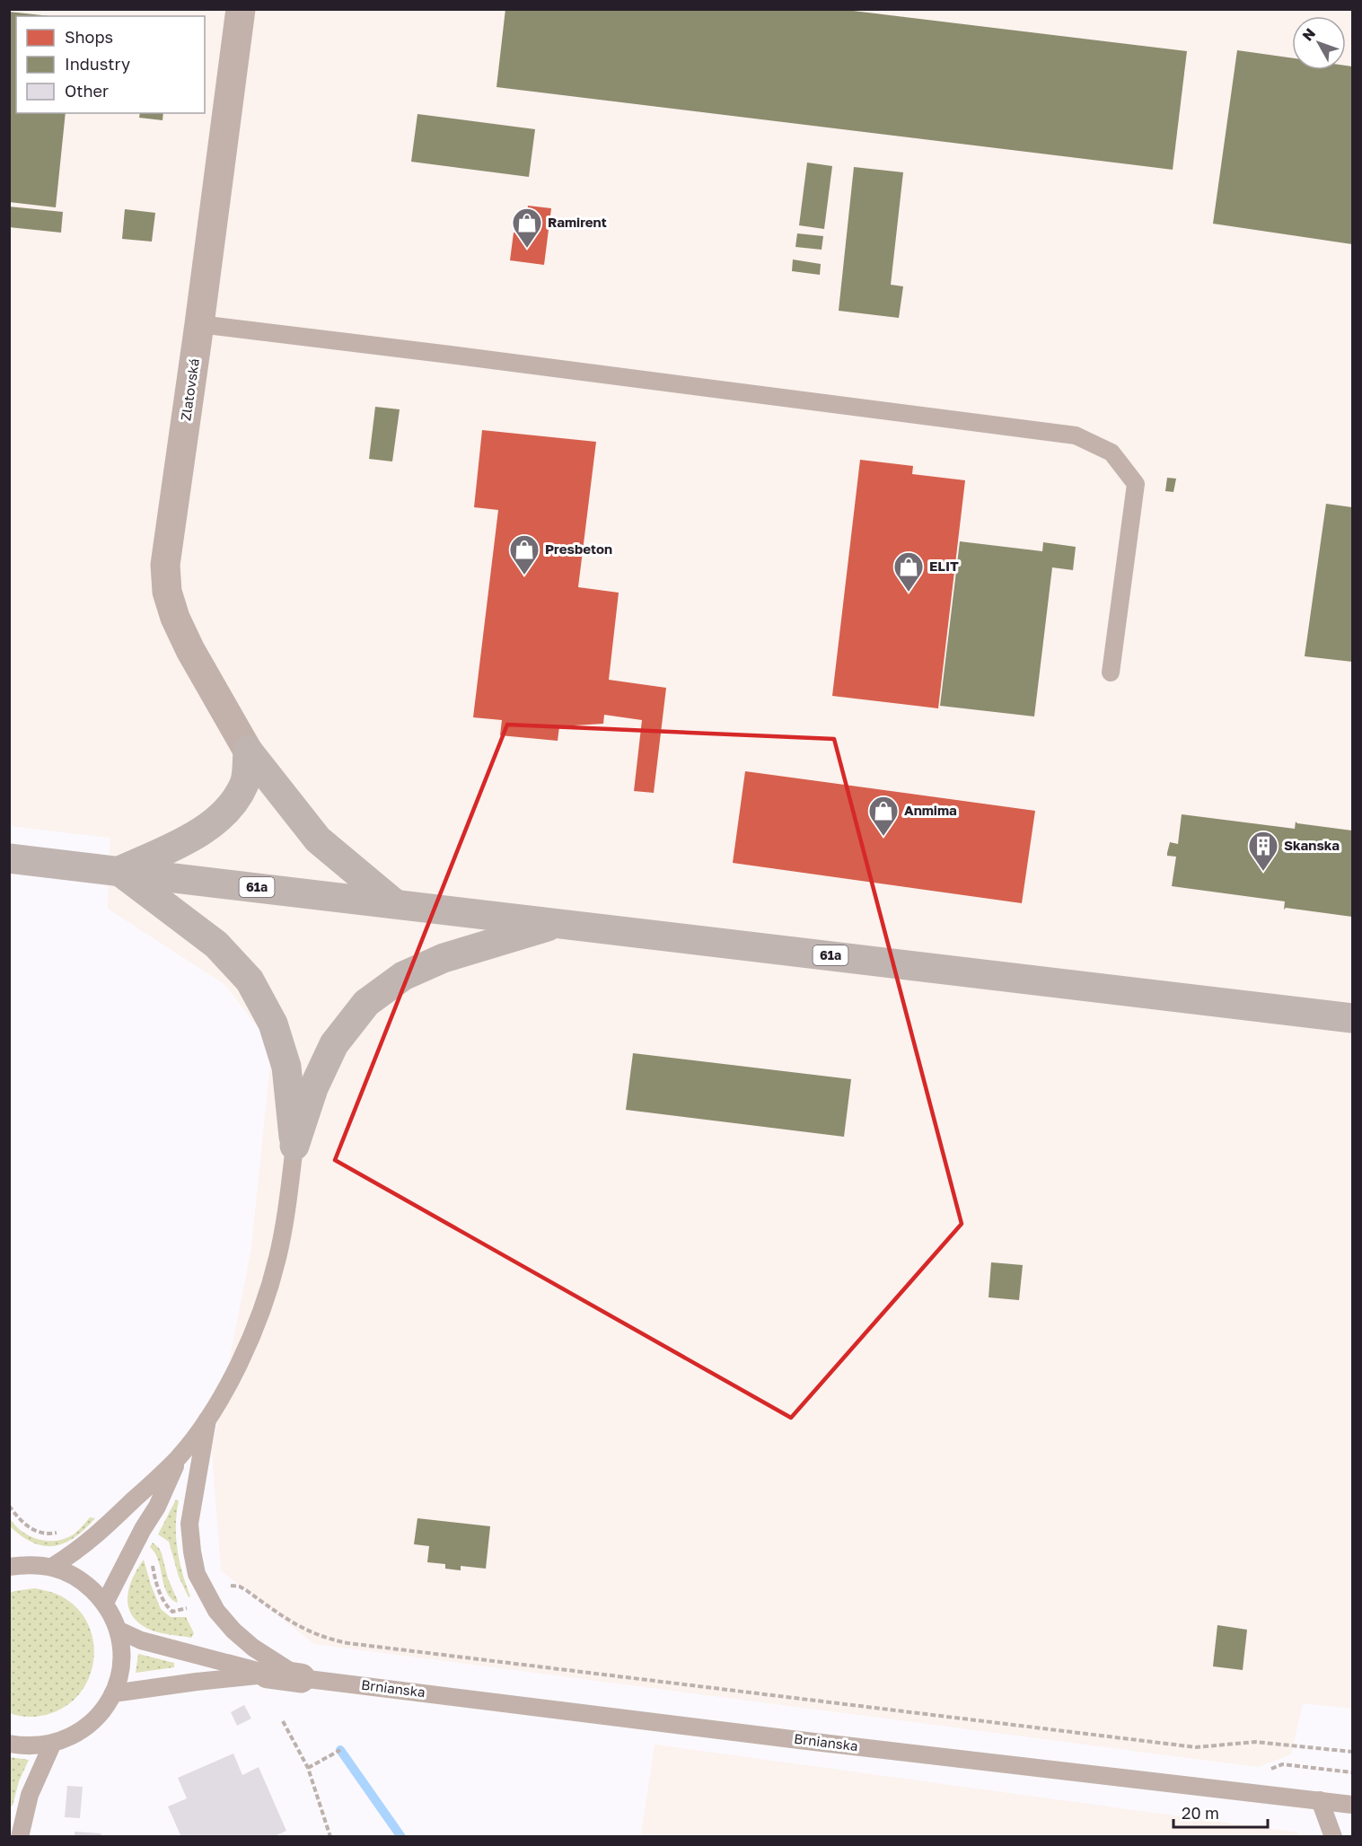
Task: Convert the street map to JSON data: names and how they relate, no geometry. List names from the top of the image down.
{
  "streets": {
    "main road": ["61a"],
    "street": ["Zlatovská"],
    "lane": ["Brnianska"]
  },
  "places": {
    "shop": [
      "Ramirent",
      "Presbeton",
      "ELIT",
      "Anmima"
    ],
    "building": ["Skanska"]
  },
  "legend": ["Shops", "Industry", "Other"],
  "scale_bar": "20 m",
  "north": "top left"
}
